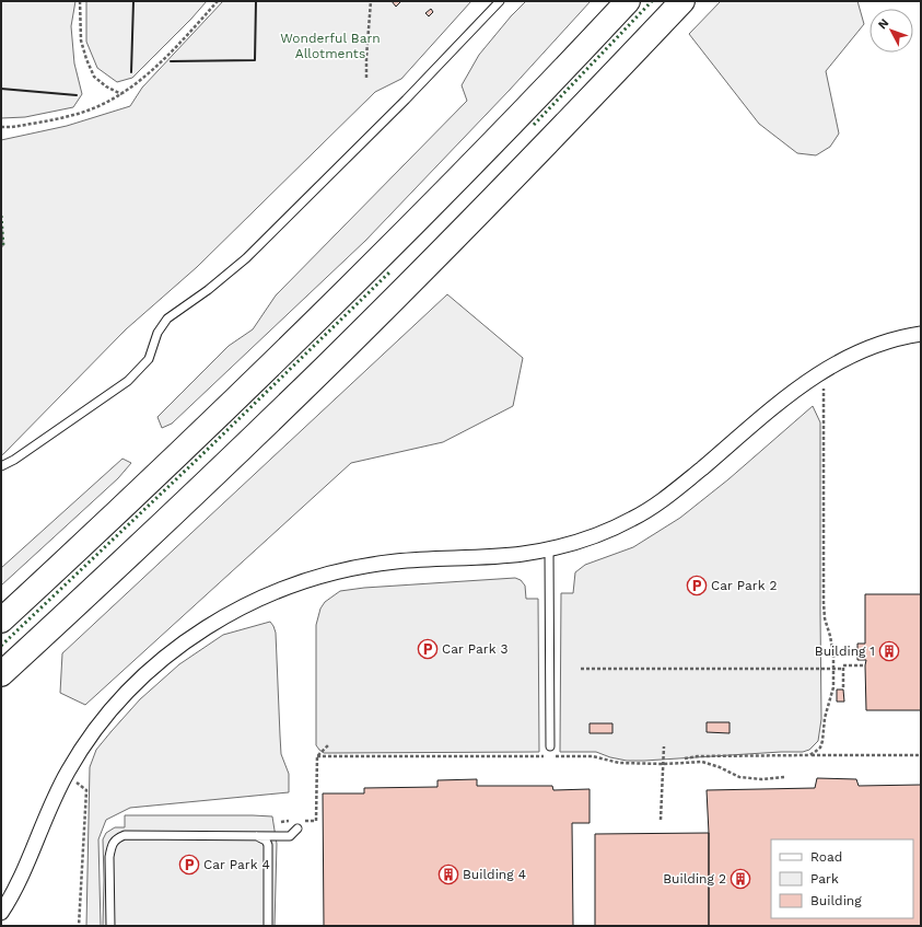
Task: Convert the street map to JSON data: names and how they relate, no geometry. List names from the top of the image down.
{
  "parks": ["Wonderful Barn Allotments"],
  "places": {
    "parking": ["Car Park 2", "Car Park 3", "Car Park 4"],
    "building": ["Building 1", "Building 4", "Building 2"]
  },
  "legend": ["Road", "Park", "Building"],
  "north": "top left"
}
